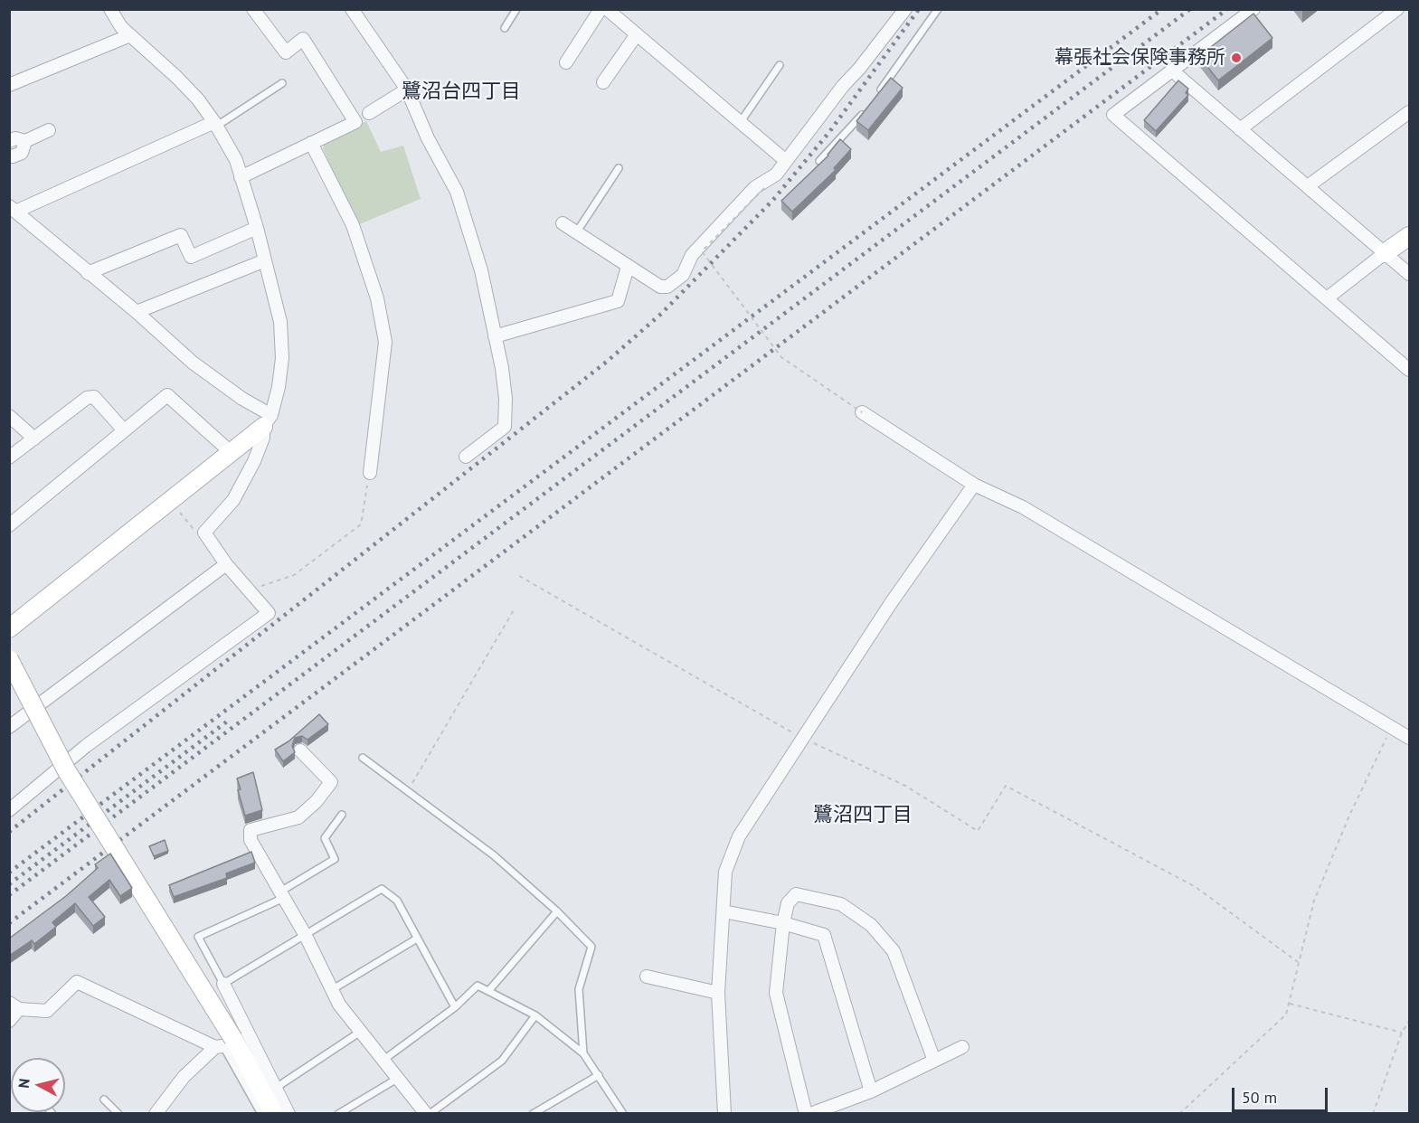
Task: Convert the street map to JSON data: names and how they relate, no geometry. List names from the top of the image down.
{
  "districts": ["鷺沼台四丁目", "鷺沼四丁目"],
  "places": ["幕張社会保険事務所"],
  "scale_bar": "50 m",
  "north": "left"
}
